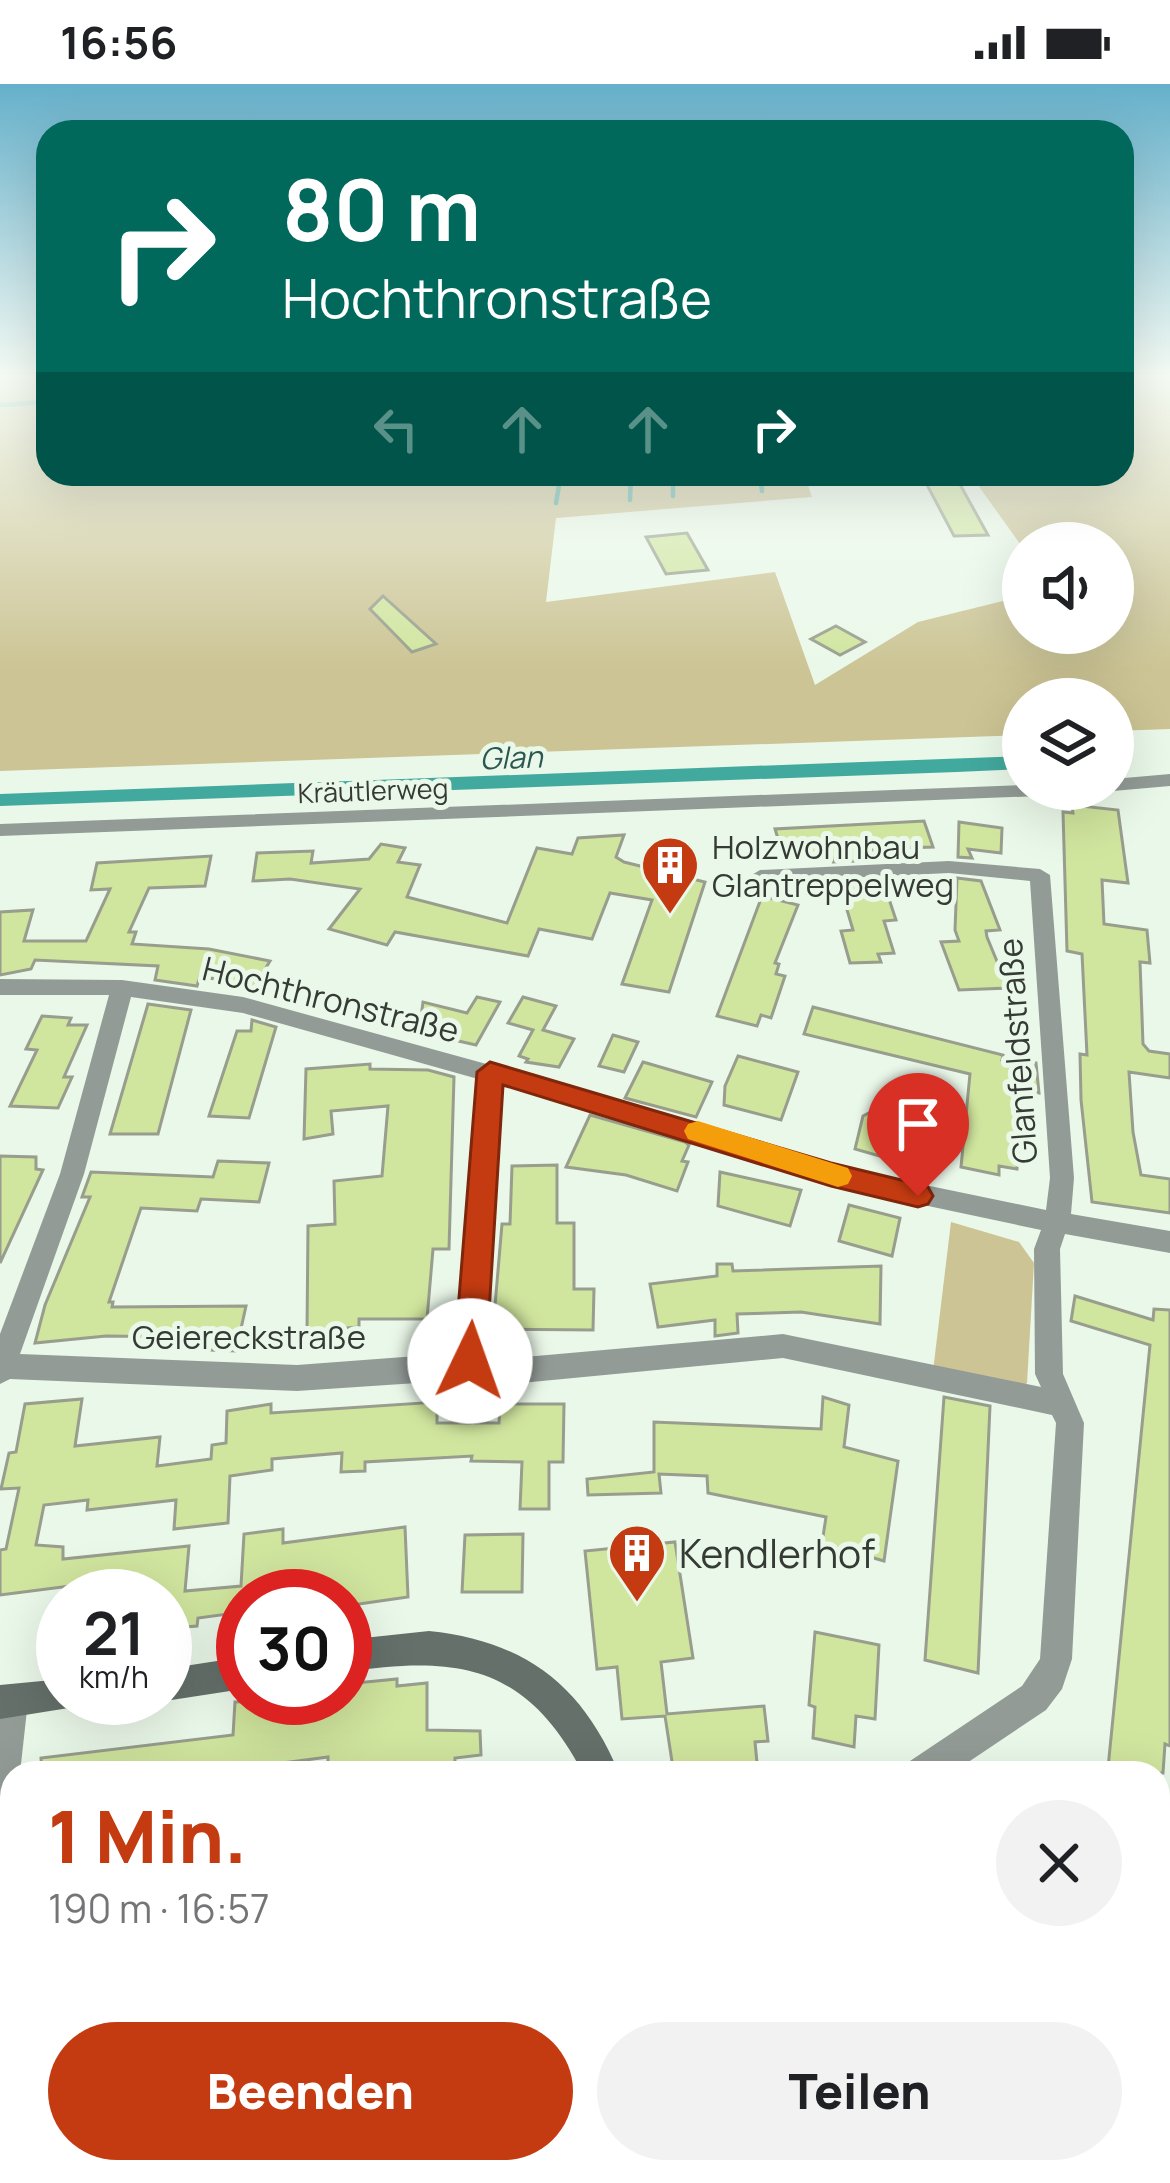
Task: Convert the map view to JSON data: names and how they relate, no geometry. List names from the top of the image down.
{
  "streets": {
    "street": [
      "Kräutlerweg",
      "Hochthronstraße",
      "Glanfeldstraße",
      "Geiereckstraße"
    ]
  },
  "crossings": [
    ["Hochthronstraße", "Glanfeldstraße"],
    ["Glanfeldstraße", "Geiereckstraße"]
  ],
  "water": ["Glan"],
  "places": {
    "building": ["Holzwohnbau Glantreppelweg", "Kendlerhof"]
  },
  "page": {
    "status": "16:56",
    "turn": ["80 m", "Hochthronstraße"],
    "speed": "21 km/h",
    "limit": "30",
    "heading": ["1 Min.", "190 m · 16:57"],
    "buttons": ["Beenden", "Teilen"]
  }
}
